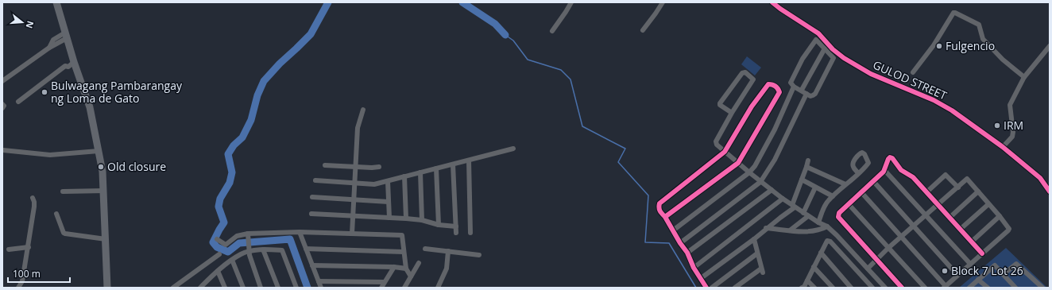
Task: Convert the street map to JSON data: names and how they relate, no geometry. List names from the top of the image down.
{
  "streets": {
    "street": ["GULOD STREET"]
  },
  "places": [
    "Fulgencio",
    "Bulwagang Pambarangay ng Loma de Gato",
    "IRM",
    "Old closure",
    "Block 7 Lot 26"
  ],
  "scale_bar": "100 m",
  "north": "right"
}
